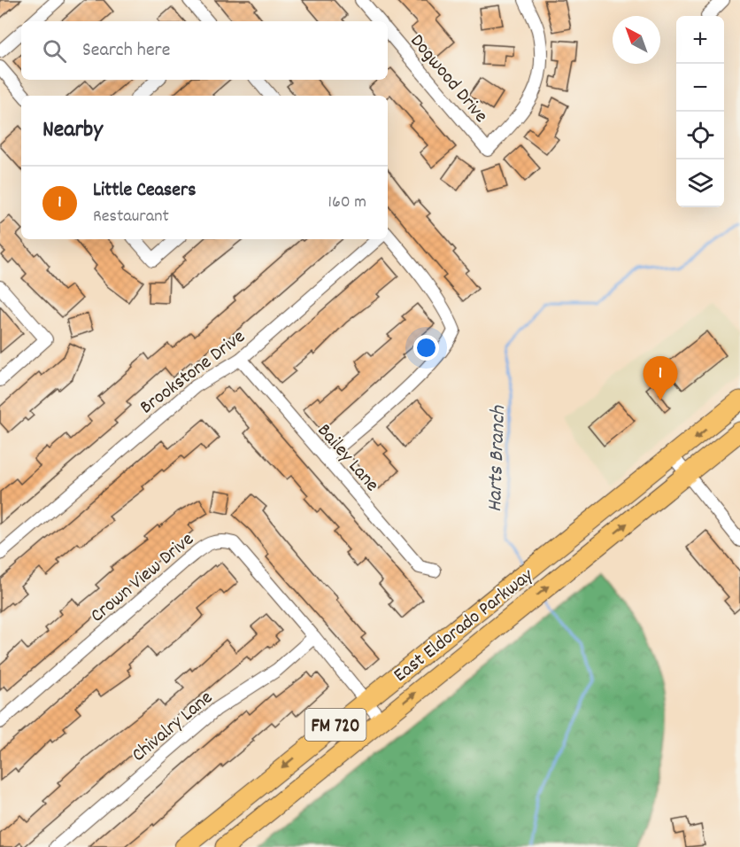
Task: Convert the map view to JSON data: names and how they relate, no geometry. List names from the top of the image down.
{
  "streets": {
    "main road": ["East Eldorado Parkway", "FM 720"],
    "street": [
      "Dogwood Drive",
      "Brookstone Drive",
      "Bailey Lane",
      "Crown View Drive",
      "Chivalry Lane"
    ]
  },
  "crossings": [
    ["Brookstone Drive", "Bailey Lane"],
    ["Crown View Drive", "East Eldorado Parkway"],
    ["Crown View Drive", "Chivalry Lane"]
  ],
  "water": ["Harts Branch"],
  "north": "top left",
  "page": {
    "map_buttons": ["+", "−"],
    "search": "Search here",
    "heading": "Nearby",
    "list": [
      {
        "mark": "1",
        "name": "Little Ceasers",
        "note": "Restaurant",
        "value": "160 m"
      }
    ],
    "pins": "1"
  }
}
